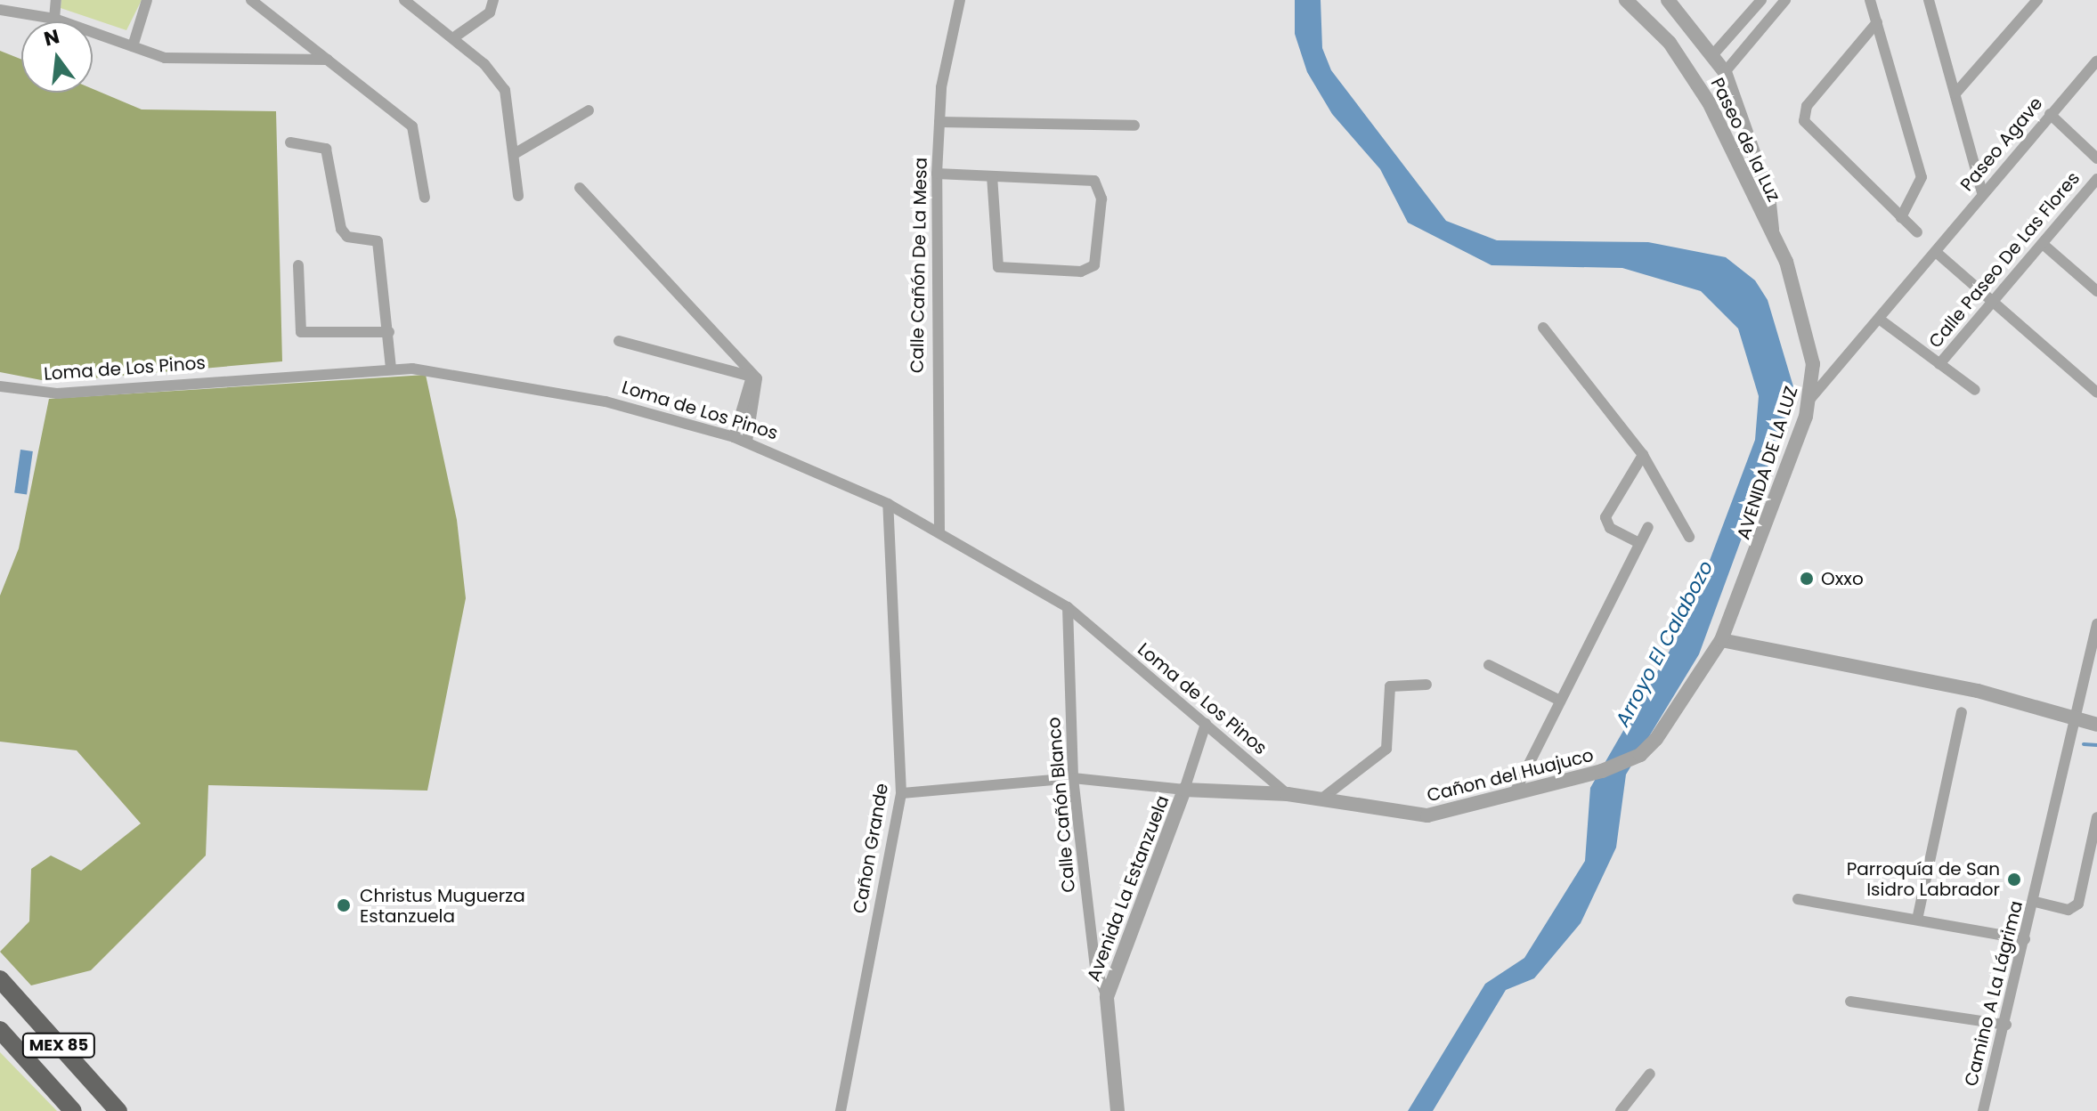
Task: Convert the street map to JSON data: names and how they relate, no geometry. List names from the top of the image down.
{
  "streets": {
    "highway": ["MEX 85"],
    "street": [
      "Paseo de la Luz",
      "Paseo Agave",
      "Calle Paseo De Las Flores",
      "Calle Cañón De La Mesa",
      "Loma de Los Pinos",
      "AVENIDA DE LA LUZ",
      "Cañon del Huajuco",
      "Calle Cañón Blanco",
      "Cañon Grande",
      "Avenida La Estanzuela",
      "Camino A La Lágrima"
    ]
  },
  "crossings": [
    ["Paseo de la Luz", "AVENIDA DE LA LUZ"],
    ["Calle Cañón De La Mesa", "Loma de Los Pinos"],
    ["Loma de Los Pinos", "Cañon del Huajuco"],
    ["Loma de Los Pinos", "Calle Cañón Blanco"],
    ["Loma de Los Pinos", "Cañon Grande"],
    ["Loma de Los Pinos", "Avenida La Estanzuela"],
    ["AVENIDA DE LA LUZ", "Cañon del Huajuco"],
    ["Cañon del Huajuco", "Avenida La Estanzuela"],
    ["Calle Cañón Blanco", "Avenida La Estanzuela"]
  ],
  "water": ["Arroyo El Calabozo"],
  "places": ["Oxxo", "Parroquía de San Isidro Labrador", "Christus Muguerza Estanzuela"],
  "north": "top"
}
